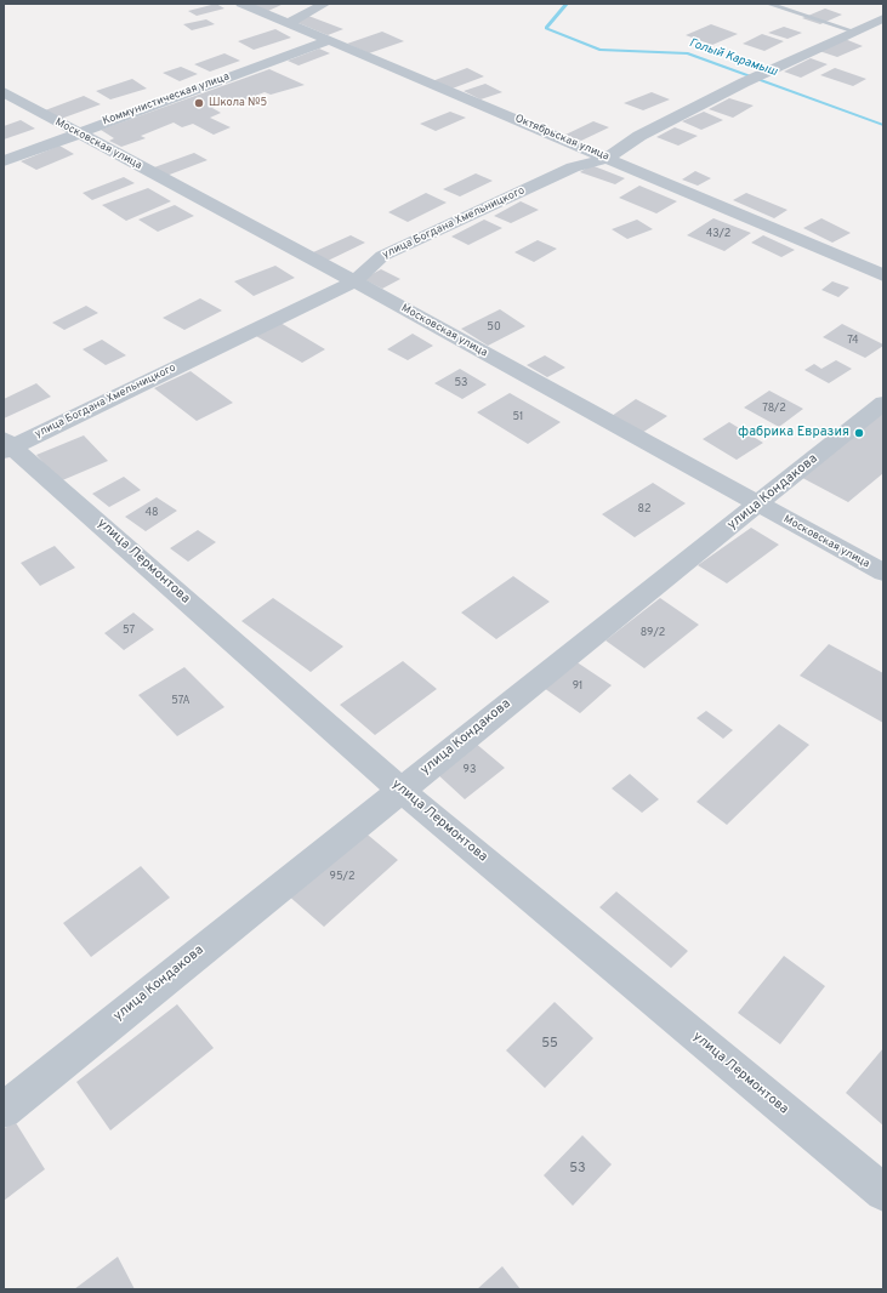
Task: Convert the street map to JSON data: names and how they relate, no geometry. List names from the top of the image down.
{
  "streets": {
    "street": [
      "Коммунистическая улица",
      "Октябрьская улица",
      "Московская улица",
      "улица Богдана Хмельницкого",
      "улица Кондакова",
      "улица Лермонтова"
    ]
  },
  "crossings": [
    ["Коммунистическая улица", "Октябрьская улица"],
    ["Коммунистическая улица", "Московская улица"],
    ["Октябрьская улица", "улица Богдана Хмельницкого"],
    ["Московская улица", "улица Богдана Хмельницкого"],
    ["Московская улица", "улица Кондакова"],
    ["улица Богдана Хмельницкого", "улица Лермонтова"],
    ["улица Кондакова", "улица Лермонтова"]
  ],
  "water": ["Голый Карамыш"],
  "places": ["Школа №5", "фабрика Евразия"],
  "house_numbers": [
    "43/2",
    "50",
    "74",
    "53",
    "78/2",
    "51",
    "82",
    "48",
    "57",
    "89/2",
    "91",
    "57А",
    "93",
    "95/2",
    "55",
    "53"
  ]
}
